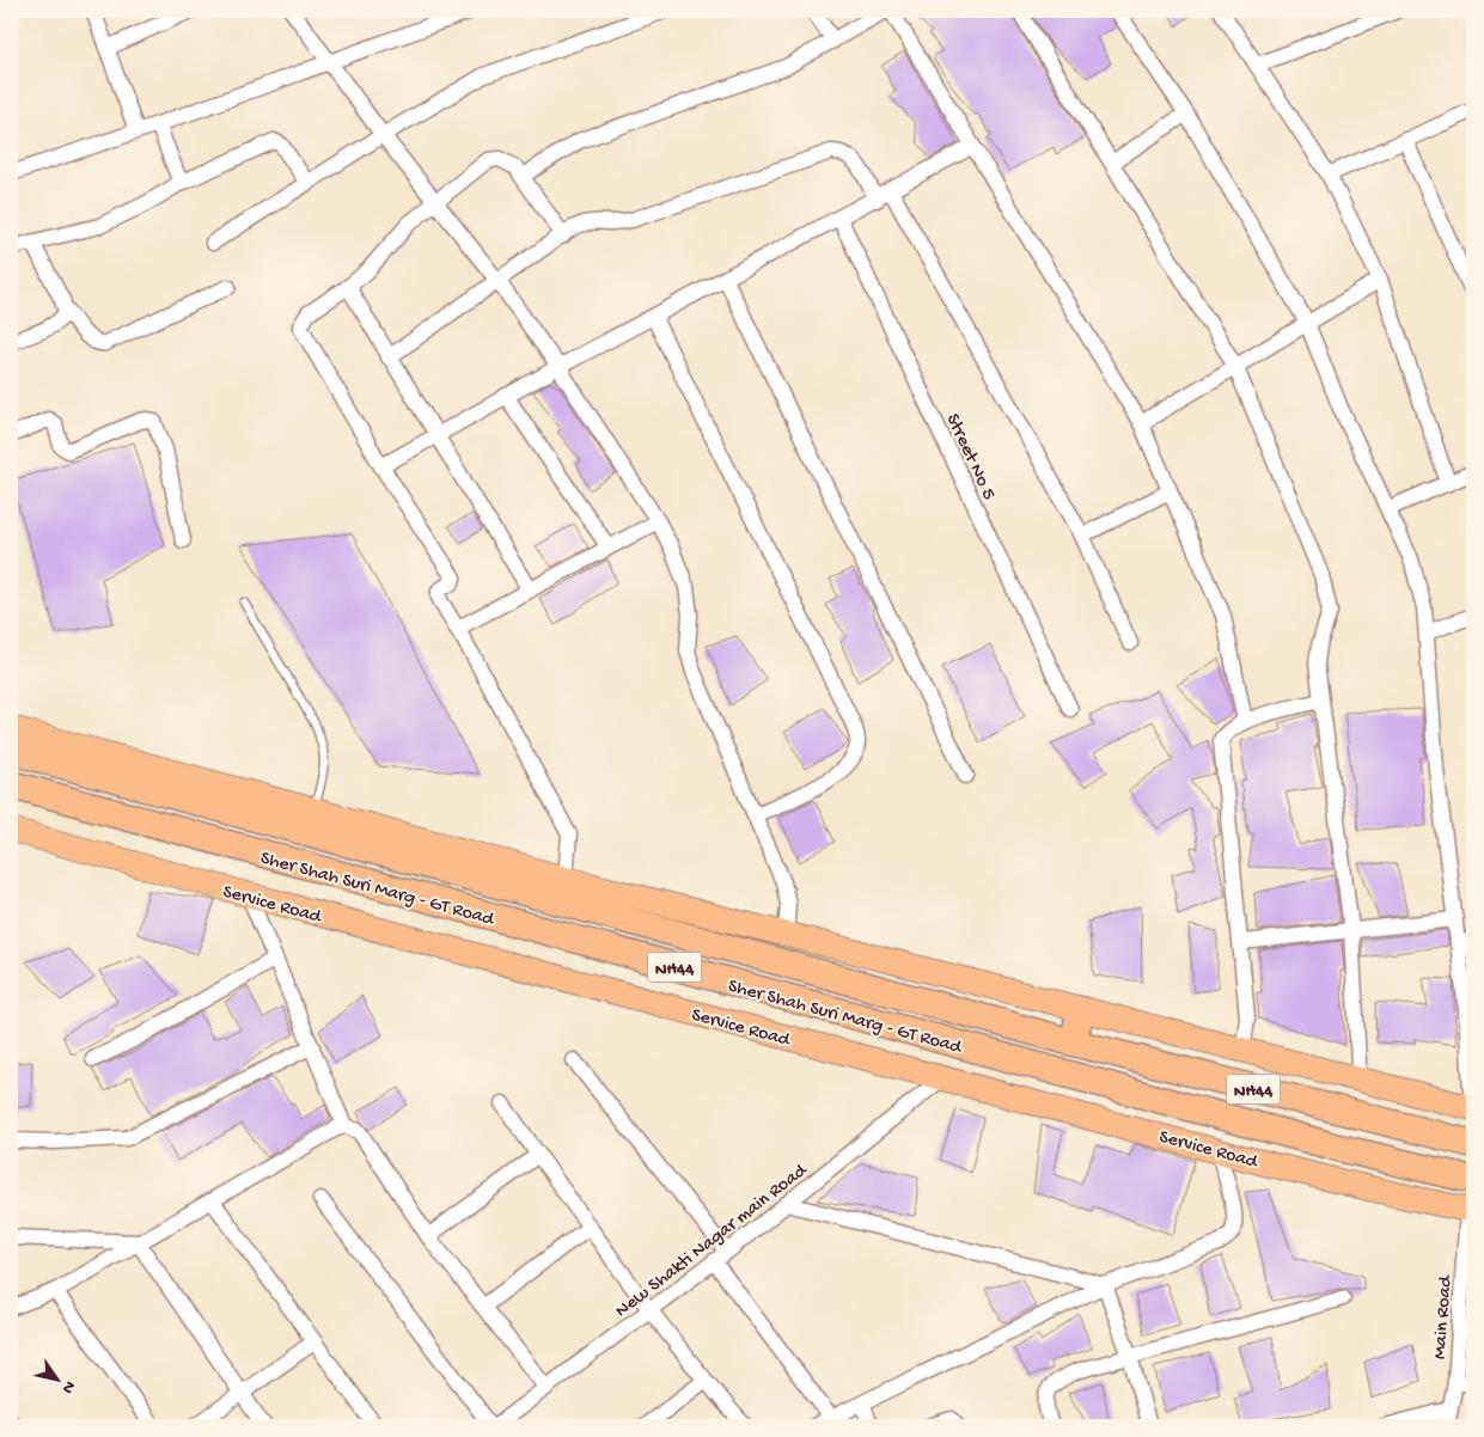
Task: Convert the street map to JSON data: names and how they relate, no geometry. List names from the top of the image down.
{
  "streets": {
    "highway": ["Sher Shah Suri Marg - GT Road", "NH44"],
    "main road": ["Service Road"],
    "street": ["Street No 5", "New Shakti Nagar main Road", "Main Road"]
  },
  "crossings": [
    ["Sher Shah Suri Marg - GT Road", "NH44"],
    ["Service Road", "New Shakti Nagar main Road"],
    ["Service Road", "Main Road"]
  ],
  "north": "bottom right"
}
